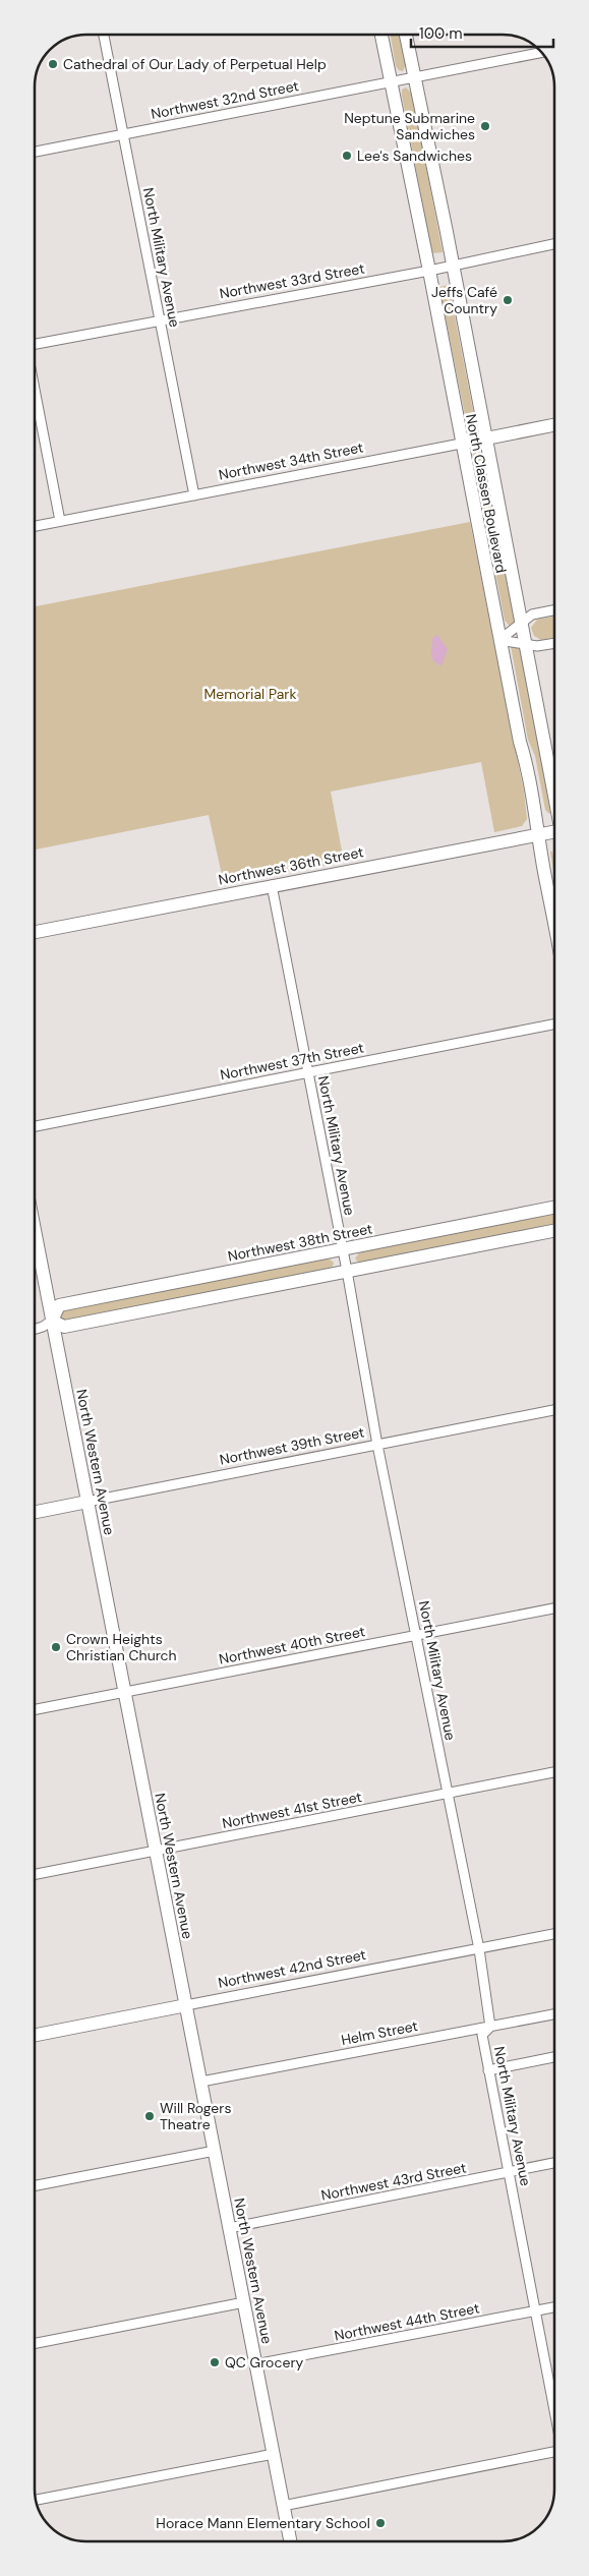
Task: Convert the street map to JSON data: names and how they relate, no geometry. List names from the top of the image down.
{
  "streets": {
    "street": [
      "Northwest 32nd Street",
      "North Military Avenue",
      "Northwest 33rd Street",
      "Northwest 34th Street",
      "North Classen Boulevard",
      "Northwest 36th Street",
      "Northwest 37th Street",
      "Northwest 38th Street",
      "Northwest 39th Street",
      "North Western Avenue",
      "Northwest 40th Street",
      "Northwest 41st Street",
      "Northwest 42nd Street",
      "Helm Street",
      "Northwest 43rd Street",
      "Northwest 44th Street"
    ]
  },
  "crossings": [
    ["Northwest 32nd Street", "North Military Avenue"],
    ["Northwest 32nd Street", "North Classen Boulevard"],
    ["North Military Avenue", "Northwest 33rd Street"],
    ["North Military Avenue", "Northwest 34th Street"],
    ["North Military Avenue", "Northwest 36th Street"],
    ["North Military Avenue", "Northwest 37th Street"],
    ["North Military Avenue", "Northwest 38th Street"],
    ["North Military Avenue", "Northwest 39th Street"],
    ["North Military Avenue", "Northwest 40th Street"],
    ["North Military Avenue", "Northwest 41st Street"],
    ["North Military Avenue", "Northwest 42nd Street"],
    ["North Military Avenue", "Helm Street"],
    ["North Military Avenue", "Northwest 43rd Street"],
    ["North Military Avenue", "Northwest 44th Street"],
    ["Northwest 33rd Street", "North Classen Boulevard"],
    ["Northwest 34th Street", "North Classen Boulevard"],
    ["North Classen Boulevard", "Northwest 36th Street"],
    ["Northwest 38th Street", "North Western Avenue"],
    ["Northwest 39th Street", "North Western Avenue"],
    ["North Western Avenue", "Northwest 40th Street"],
    ["North Western Avenue", "Northwest 41st Street"],
    ["North Western Avenue", "Northwest 42nd Street"],
    ["North Western Avenue", "Helm Street"],
    ["North Western Avenue", "Northwest 43rd Street"],
    ["North Western Avenue", "Northwest 44th Street"]
  ],
  "parks": ["Memorial Park"],
  "places": [
    "Cathedral of Our Lady of Perpetual Help",
    "Neptune Submarine Sandwiches",
    "Lee's Sandwiches",
    "Jeffs Café Country",
    "Crown Heights Christian Church",
    "Will Rogers Theatre",
    "QC Grocery",
    "Horace Mann Elementary School"
  ],
  "scale_bar": "100 m"
}
